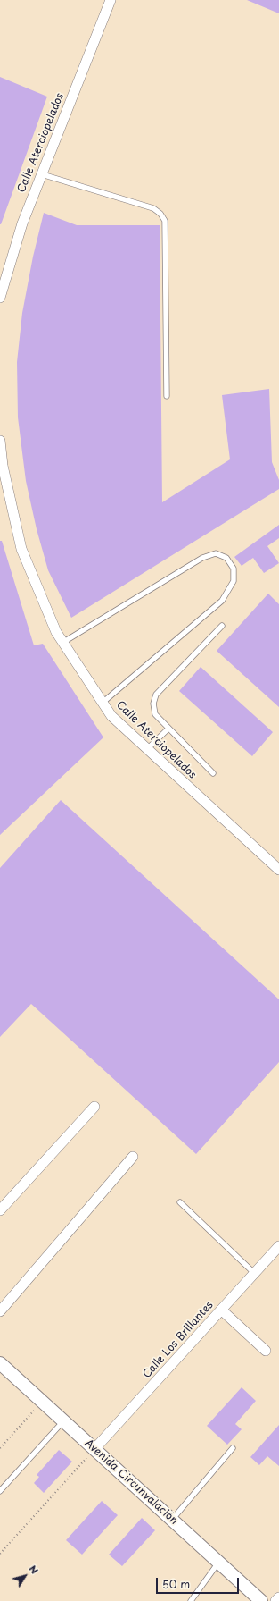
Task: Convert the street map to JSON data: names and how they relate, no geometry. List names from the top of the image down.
{
  "streets": {
    "street": ["Calle Aterciopelados", "Calle Los Brillantes", "Avenida Circunvalación"]
  },
  "crossings": [
    ["Calle Los Brillantes", "Avenida Circunvalación"]
  ],
  "scale_bar": "50 m",
  "north": "top right"
}
